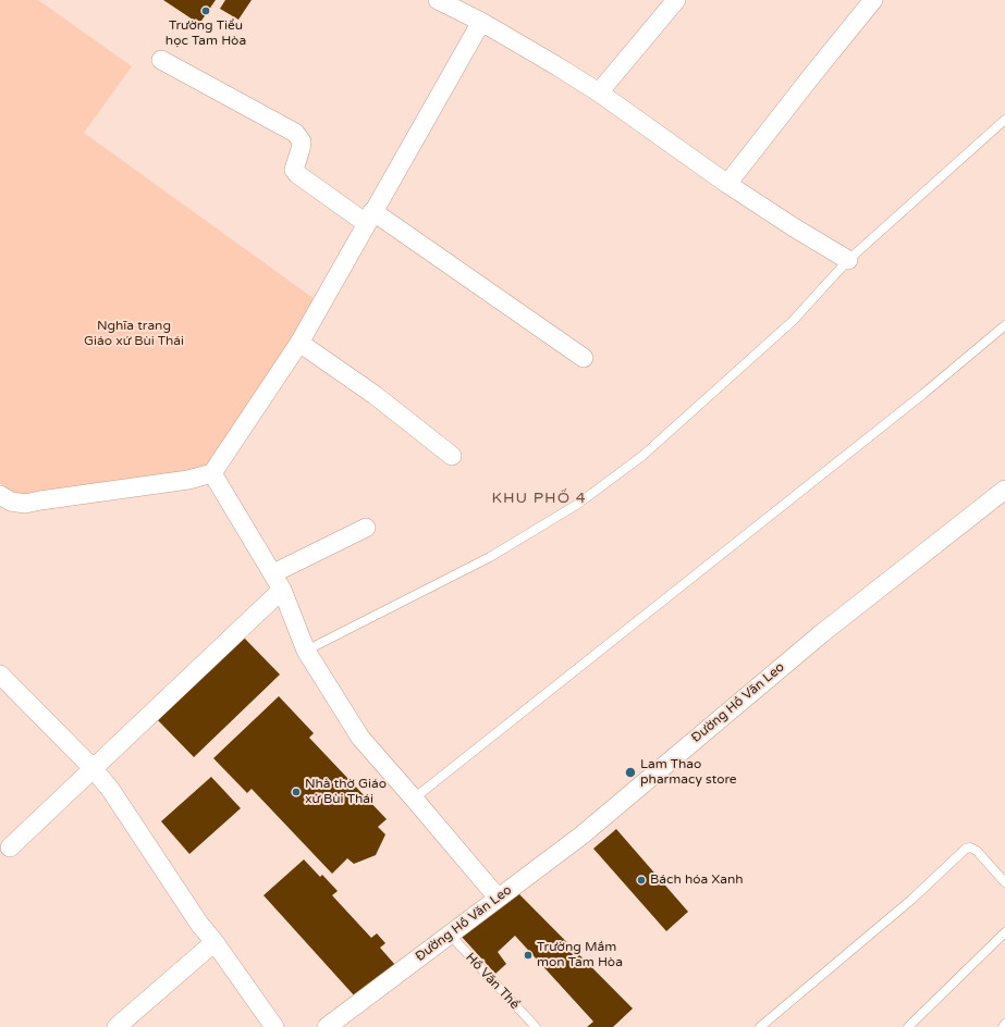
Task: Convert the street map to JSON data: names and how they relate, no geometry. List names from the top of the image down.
{
  "streets": {
    "street": ["Đường Hồ Văn Leo"],
    "lane": ["Hồ Văn Thể"]
  },
  "crossings": [
    ["Đường Hồ Văn Leo", "Hồ Văn Thể"]
  ],
  "districts": ["KHU PHỐ 4"],
  "parks": ["Nghĩa trang Giáo xứ Bùi Thái"],
  "places": [
    "Trường Tiểu học Tam Hòa",
    "Lam Thao pharmacy store",
    "Nhà thờ Giáo xứ Bùi Thái",
    "Bách hóa Xanh",
    "Trường Mầm mon Tam Hòa"
  ]
}
